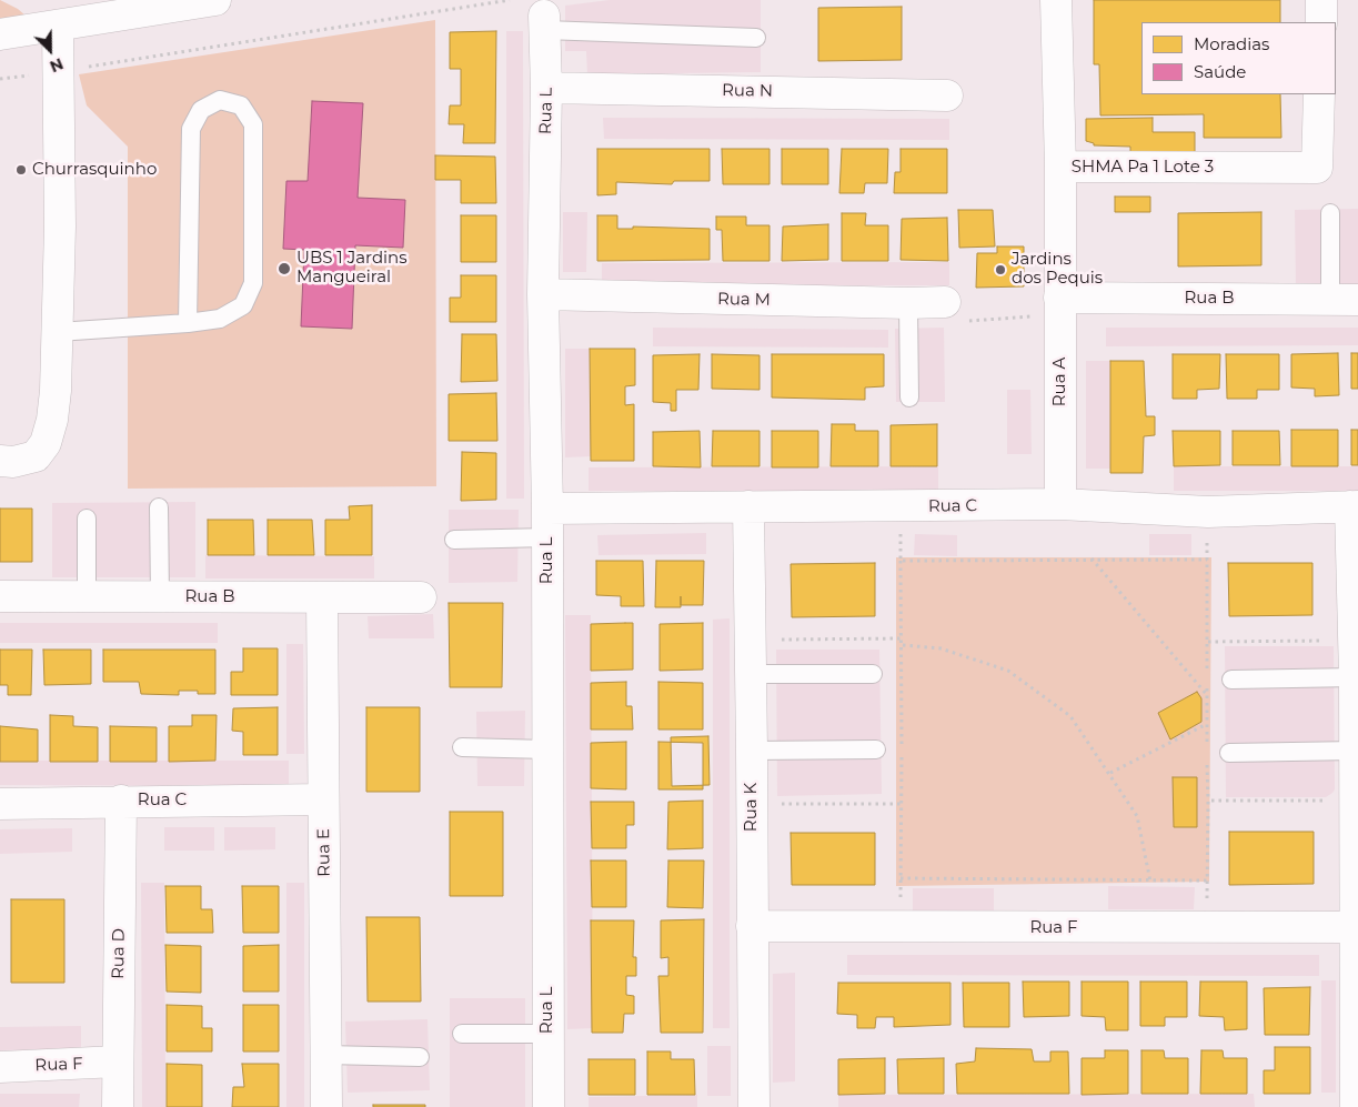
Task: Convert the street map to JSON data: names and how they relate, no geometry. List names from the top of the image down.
{
  "streets": {
    "street": [
      "Rua N",
      "Rua L",
      "SHMA Pa 1 Lote 3",
      "Rua B",
      "Rua M",
      "Rua A",
      "Rua C",
      "Rua K",
      "Rua E",
      "Rua F",
      "Rua D"
    ]
  },
  "crossings": [
    ["Rua N", "Rua L"],
    ["Rua L", "Rua M"],
    ["Rua L", "Rua C"],
    ["SHMA Pa 1 Lote 3", "Rua A"],
    ["Rua B", "Rua A"],
    ["Rua B", "Rua E"],
    ["Rua A", "Rua C"],
    ["Rua C", "Rua K"],
    ["Rua C", "Rua E"],
    ["Rua C", "Rua D"],
    ["Rua K", "Rua F"],
    ["Rua F", "Rua D"]
  ],
  "places": ["Churrasquinho", "UBS 1 Jardins Mangueiral", "Jardins dos Pequis"],
  "legend": ["Moradias", "Saúde"],
  "north": "bottom right"
}
